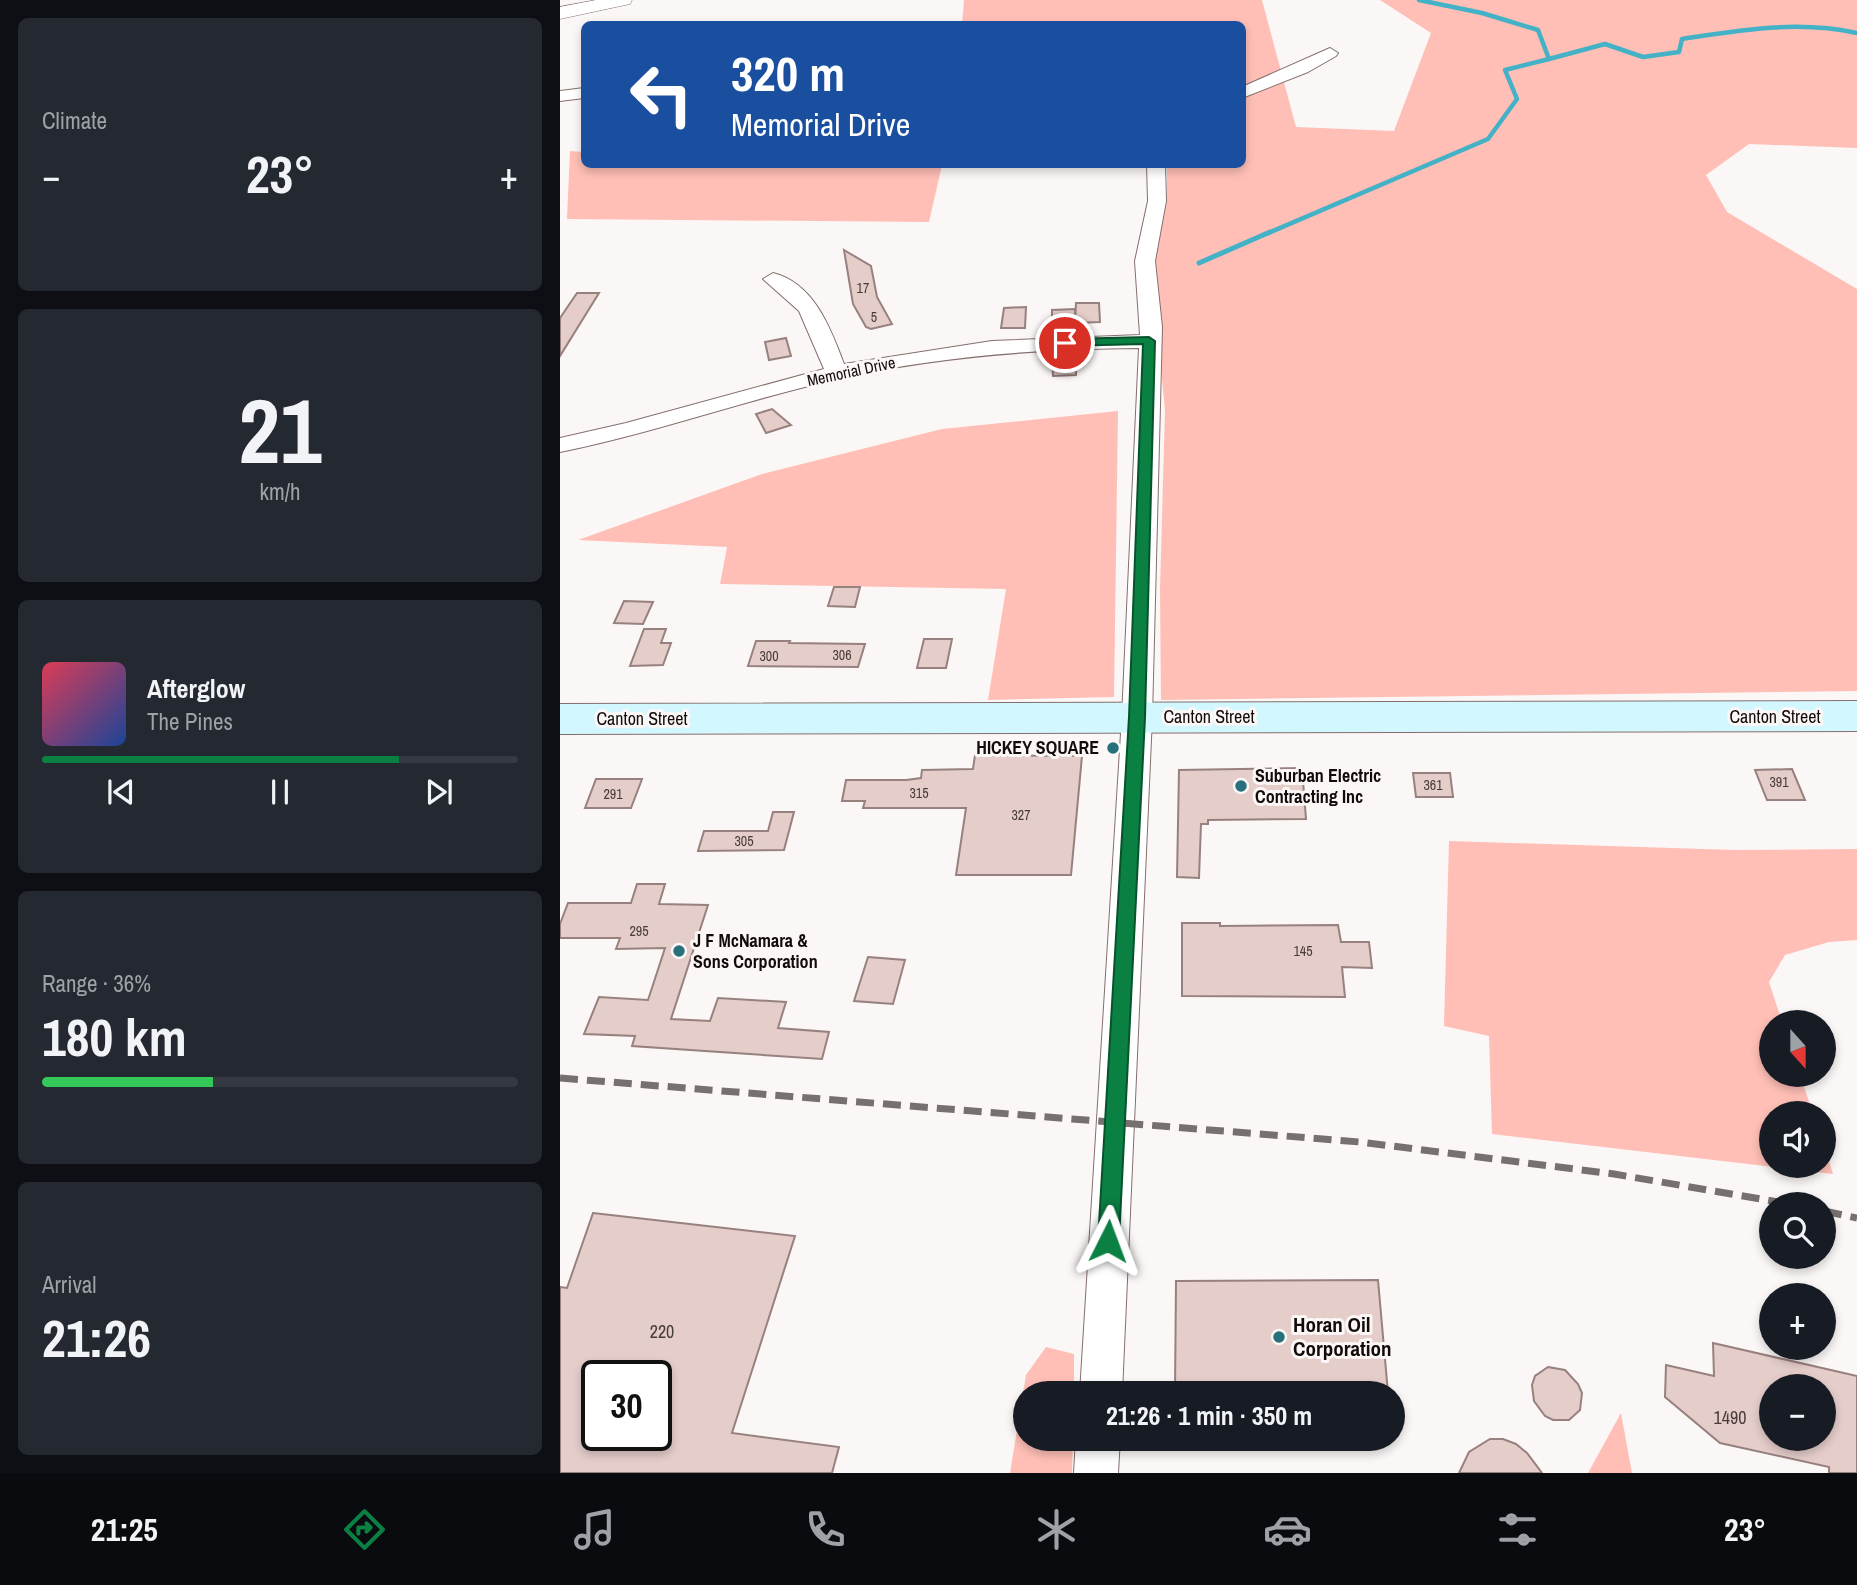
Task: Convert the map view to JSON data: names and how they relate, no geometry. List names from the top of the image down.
{
  "streets": {
    "main road": ["Canton Street"],
    "street": ["Memorial Drive"]
  },
  "places": [
    "HICKEY SQUARE",
    "Suburban Electric Contracting Inc",
    "J F McNamara & Sons Corporation",
    "Horan Oil Corporation"
  ],
  "house_numbers": [
    "17",
    "5",
    "306",
    "300",
    "391",
    "361",
    "315",
    "291",
    "327",
    "305",
    "295",
    "145",
    "220",
    "1490"
  ],
  "north": "bottom",
  "page": {
    "tile": [
      "Climate",
      ["21", "km/h"],
      ["Range · 36%", "180 km"],
      ["Arrival", "21:26"]
    ],
    "turn": ["320 m", "Memorial Drive"],
    "heat": ["−", "23°", "+"],
    "song": ["Afterglow", "The Pines"],
    "map_buttons": ["+", "−"],
    "limit": "30",
    "trip": "21:26 · 1 min · 350 m",
    "tabs": ["21:25", "23°"]
  }
}
